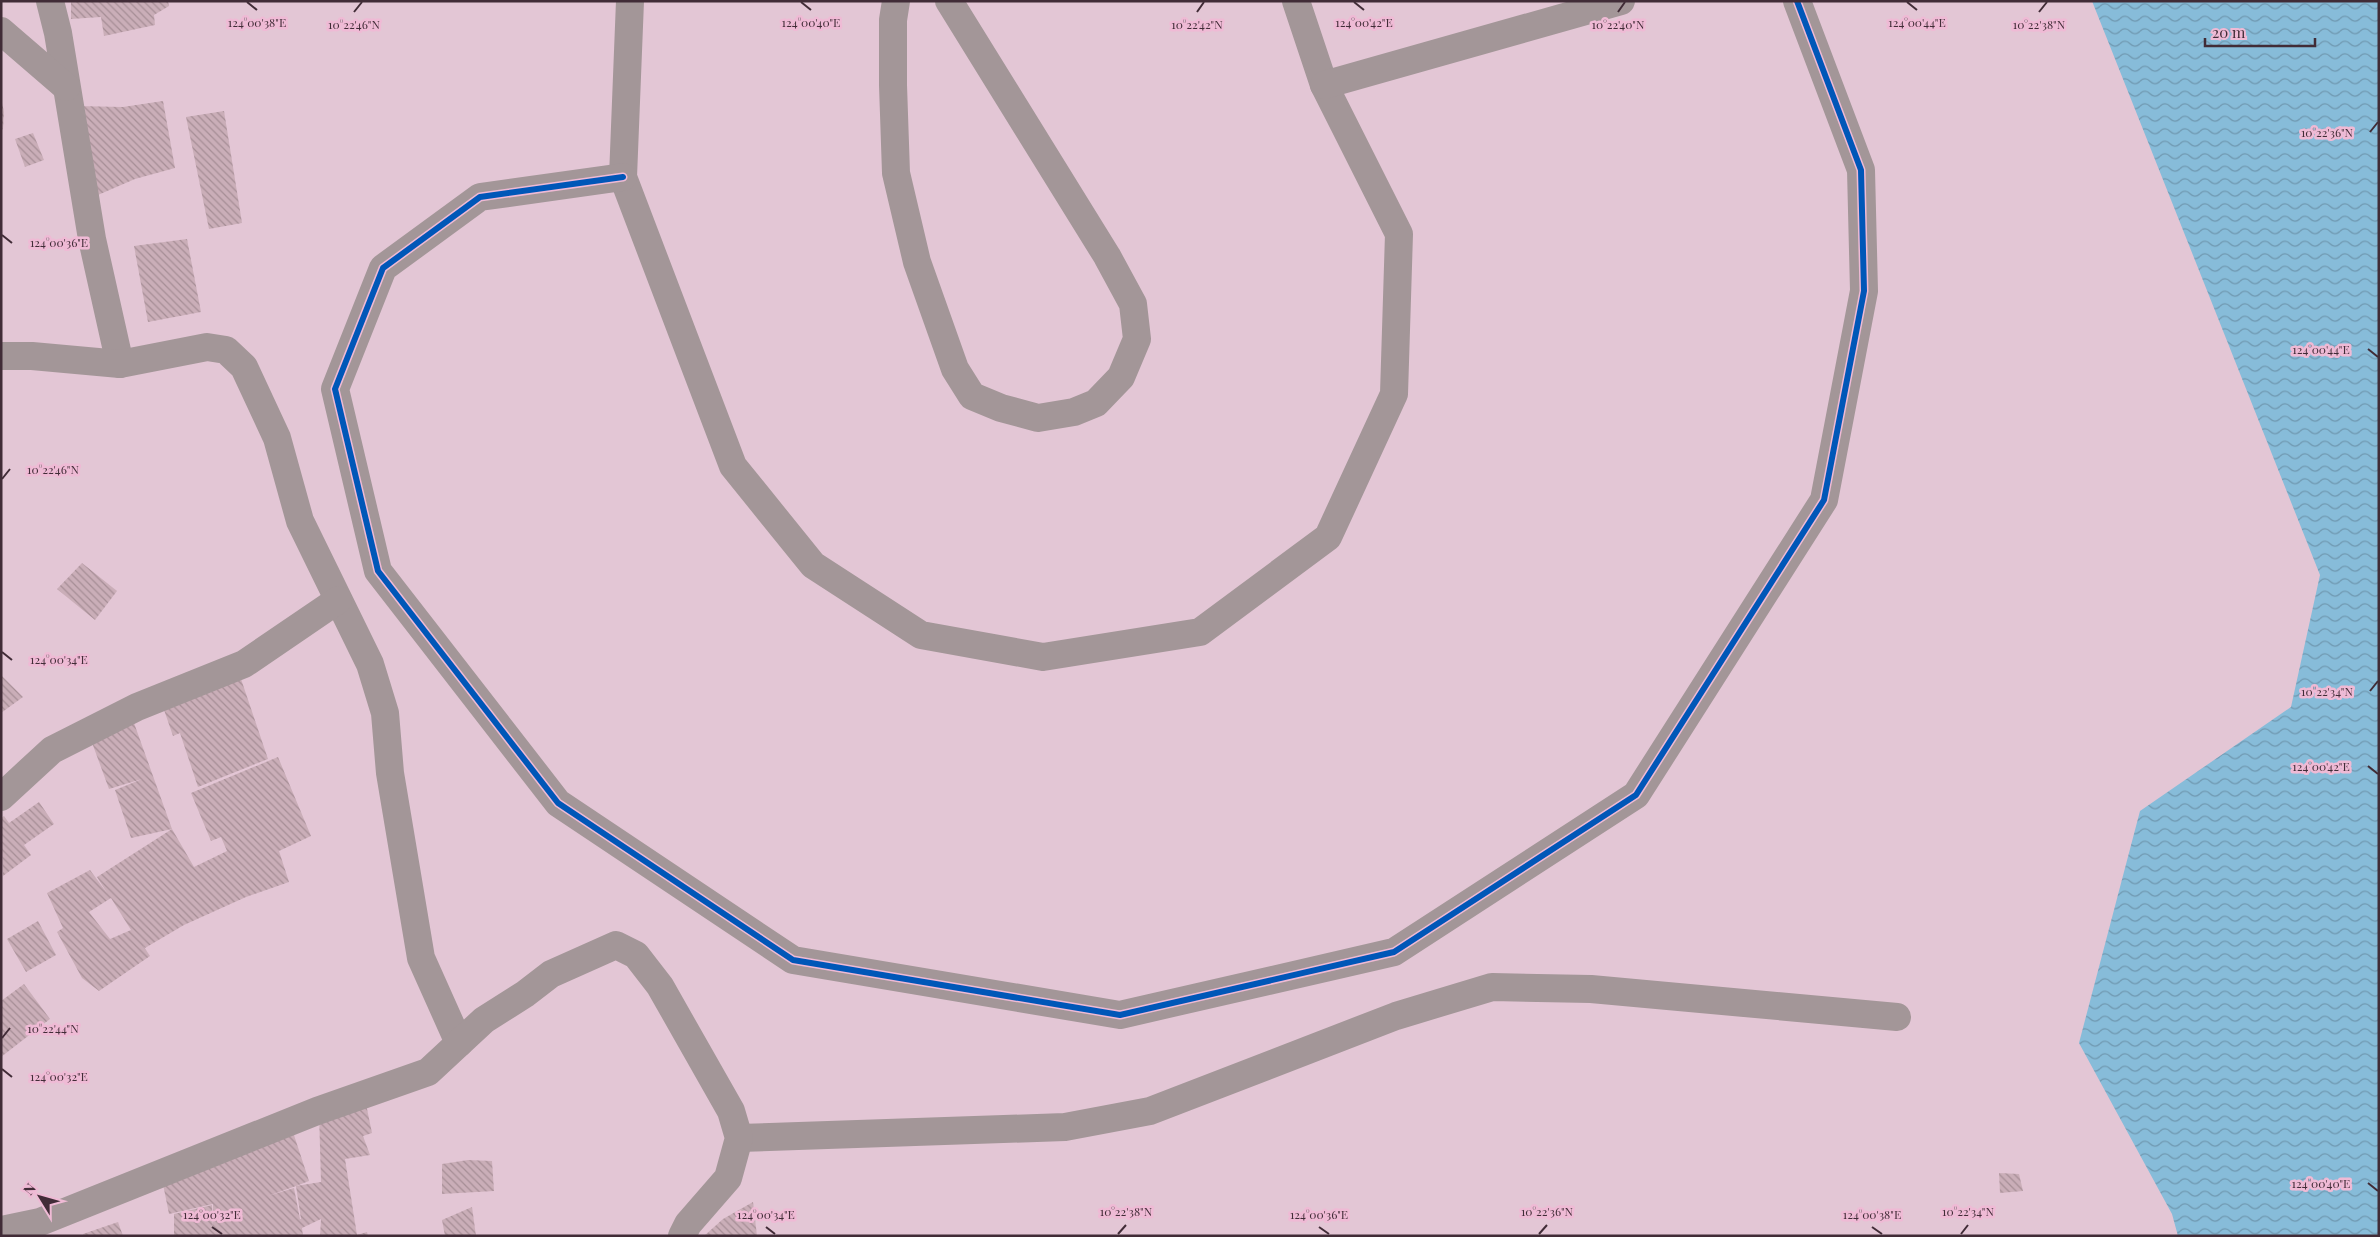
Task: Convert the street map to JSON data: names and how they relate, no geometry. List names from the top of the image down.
{
  "scale_bar": "20 m",
  "north": "top left",
  "coordinates": [
    "124°00'38\"E",
    "124°00'40\"E",
    "124°00'42\"E",
    "124°00'44\"E",
    "10°22'38\"N",
    "10°22'46\"N",
    "10°22'42\"N",
    "10°22'40\"N",
    "10°22'36\"N",
    "124°00'36\"E",
    "124°00'34\"E",
    "10°22'34\"N",
    "10°22'44\"N",
    "124°00'32\"E"
  ]
}
